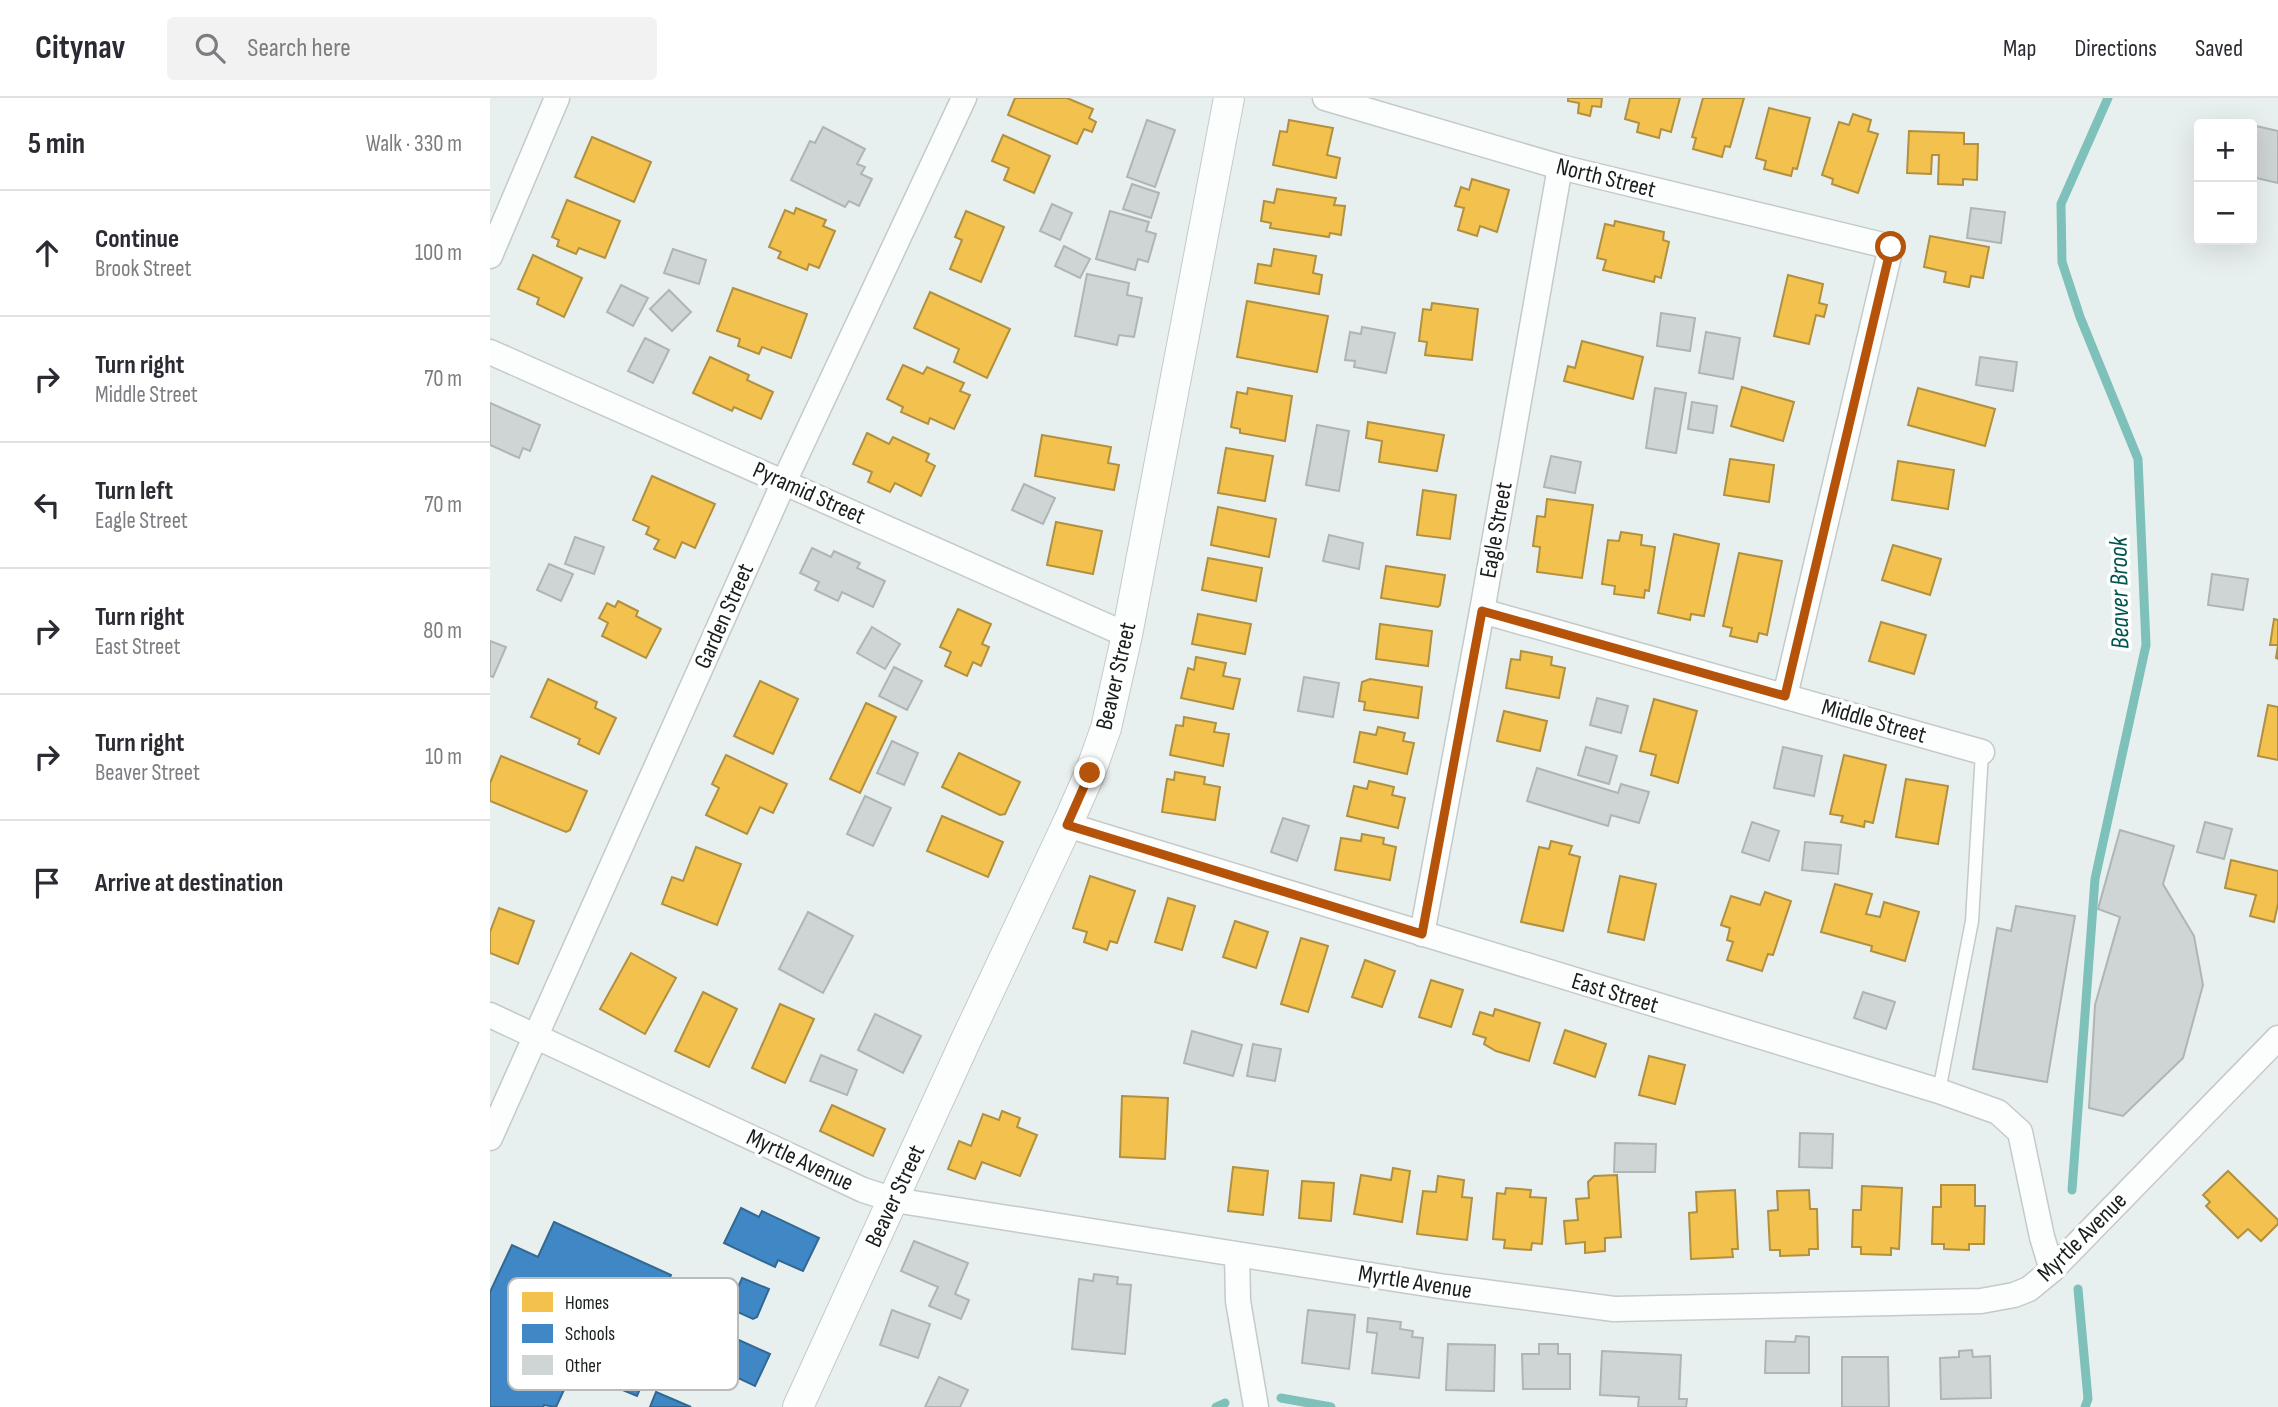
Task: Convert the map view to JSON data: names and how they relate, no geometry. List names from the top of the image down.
{
  "streets": {
    "street": [
      "North Street",
      "Pyramid Street",
      "Eagle Street",
      "Garden Street",
      "Beaver Street",
      "Middle Street",
      "East Street",
      "Myrtle Avenue"
    ]
  },
  "crossings": [
    ["North Street", "Eagle Street"],
    ["North Street", "Middle Street"],
    ["Pyramid Street", "Garden Street"],
    ["Pyramid Street", "Beaver Street"],
    ["Eagle Street", "Middle Street"],
    ["Eagle Street", "East Street"],
    ["Garden Street", "Myrtle Avenue"],
    ["Beaver Street", "East Street"],
    ["Beaver Street", "Myrtle Avenue"],
    ["East Street", "Myrtle Avenue"]
  ],
  "water": ["Beaver Brook"],
  "legend": ["Homes", "Schools", "Other"],
  "page": {
    "header": "Citynav",
    "search": "Search here",
    "nav": ["Map", "Directions", "Saved"],
    "heading": ["5 min", "Walk · 330 m"],
    "map_buttons": ["+", "−"],
    "list": [
      ["Continue", "Brook Street", "100 m"],
      ["Turn right", "Middle Street", "70 m"],
      ["Turn left", "Eagle Street", "70 m"],
      ["Turn right", "East Street", "80 m"],
      ["Turn right", "Beaver Street", "10 m"],
      "Arrive at destination"
    ]
  }
}
